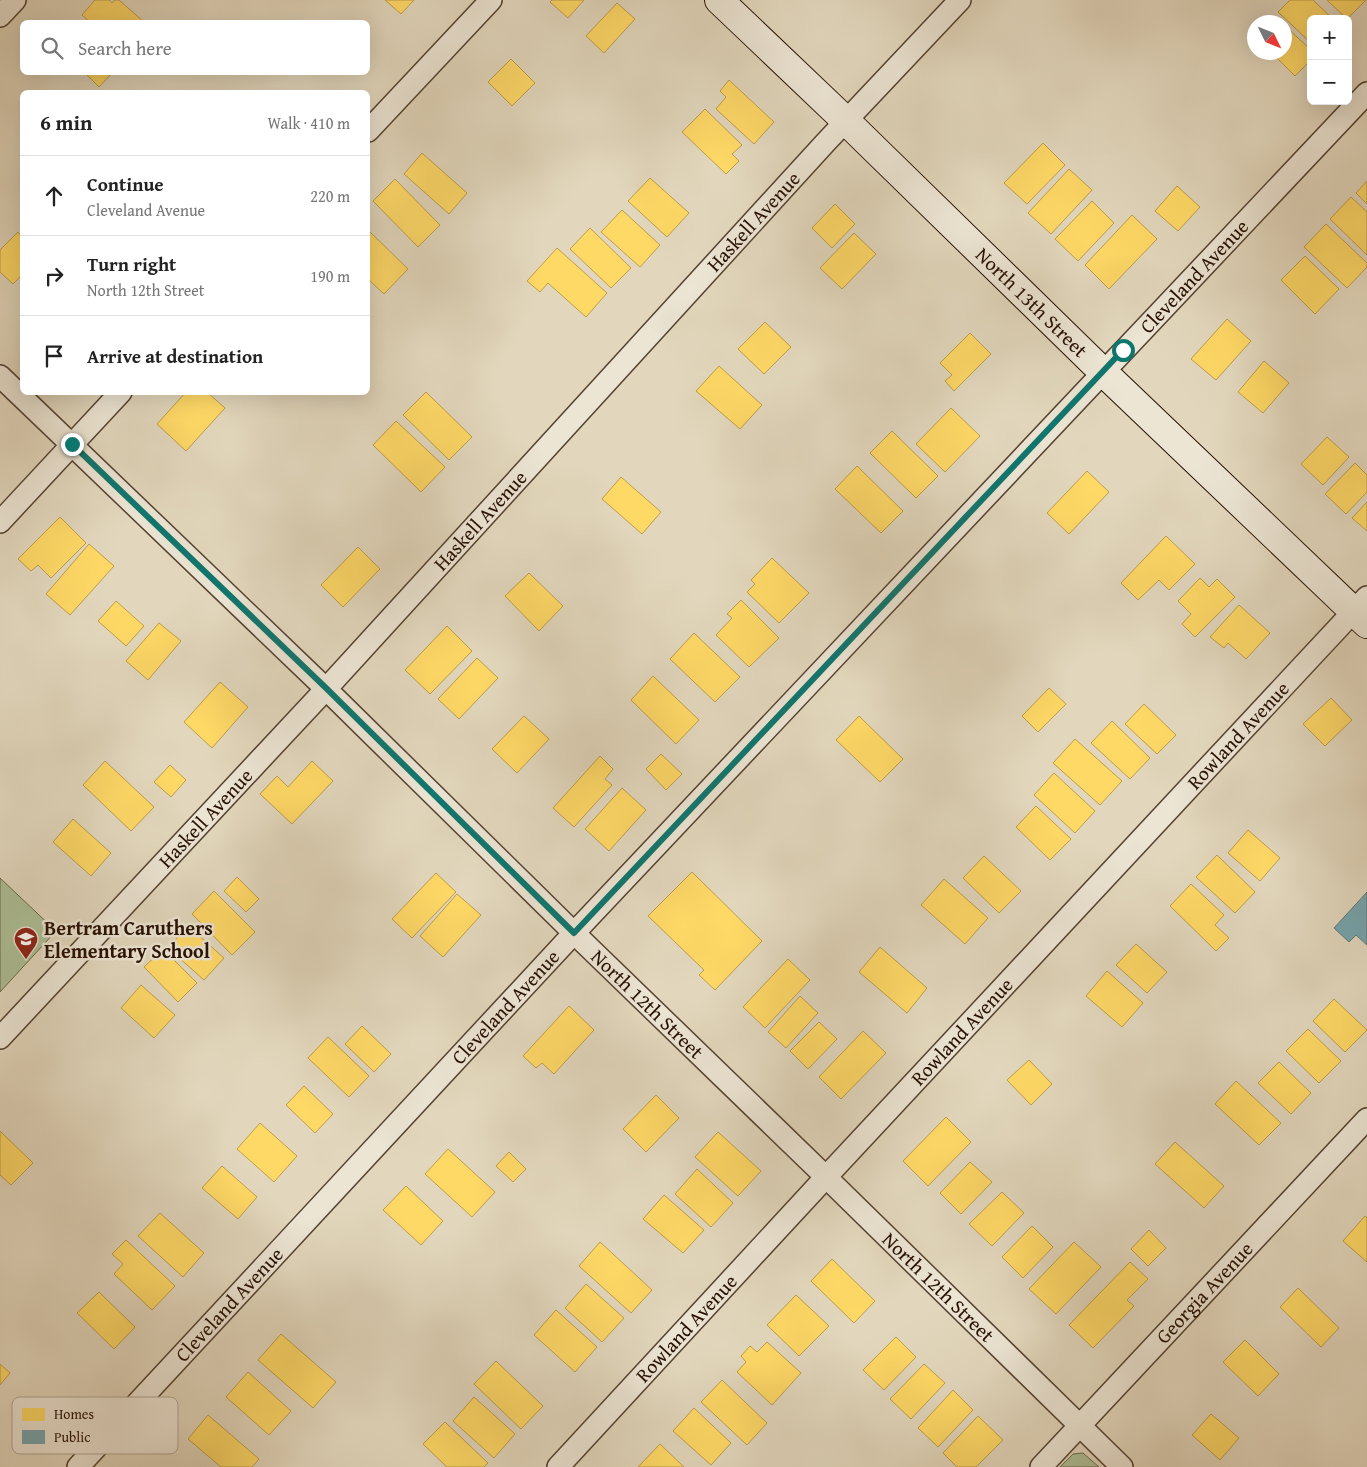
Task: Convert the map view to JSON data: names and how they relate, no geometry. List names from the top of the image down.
{
  "streets": {
    "street": [
      "Haskell Avenue",
      "Cleveland Avenue",
      "North 13th Street",
      "Rowland Avenue",
      "North 12th Street",
      "Georgia Avenue"
    ]
  },
  "crossings": [
    ["Haskell Avenue", "North 13th Street"],
    ["Haskell Avenue", "North 12th Street"],
    ["Cleveland Avenue", "North 13th Street"],
    ["Cleveland Avenue", "North 12th Street"],
    ["North 13th Street", "Rowland Avenue"],
    ["Rowland Avenue", "North 12th Street"],
    ["North 12th Street", "Georgia Avenue"]
  ],
  "places": {
    "school or university": ["Bertram Caruthers Elementary School"]
  },
  "legend": ["Homes", "Public"],
  "north": "bottom right",
  "page": {
    "map_buttons": ["+", "−"],
    "search": "Search here",
    "heading": ["6 min", "Walk · 410 m"],
    "list": [
      ["Continue", "Cleveland Avenue", "220 m"],
      ["Turn right", "North 12th Street", "190 m"],
      "Arrive at destination"
    ]
  }
}
